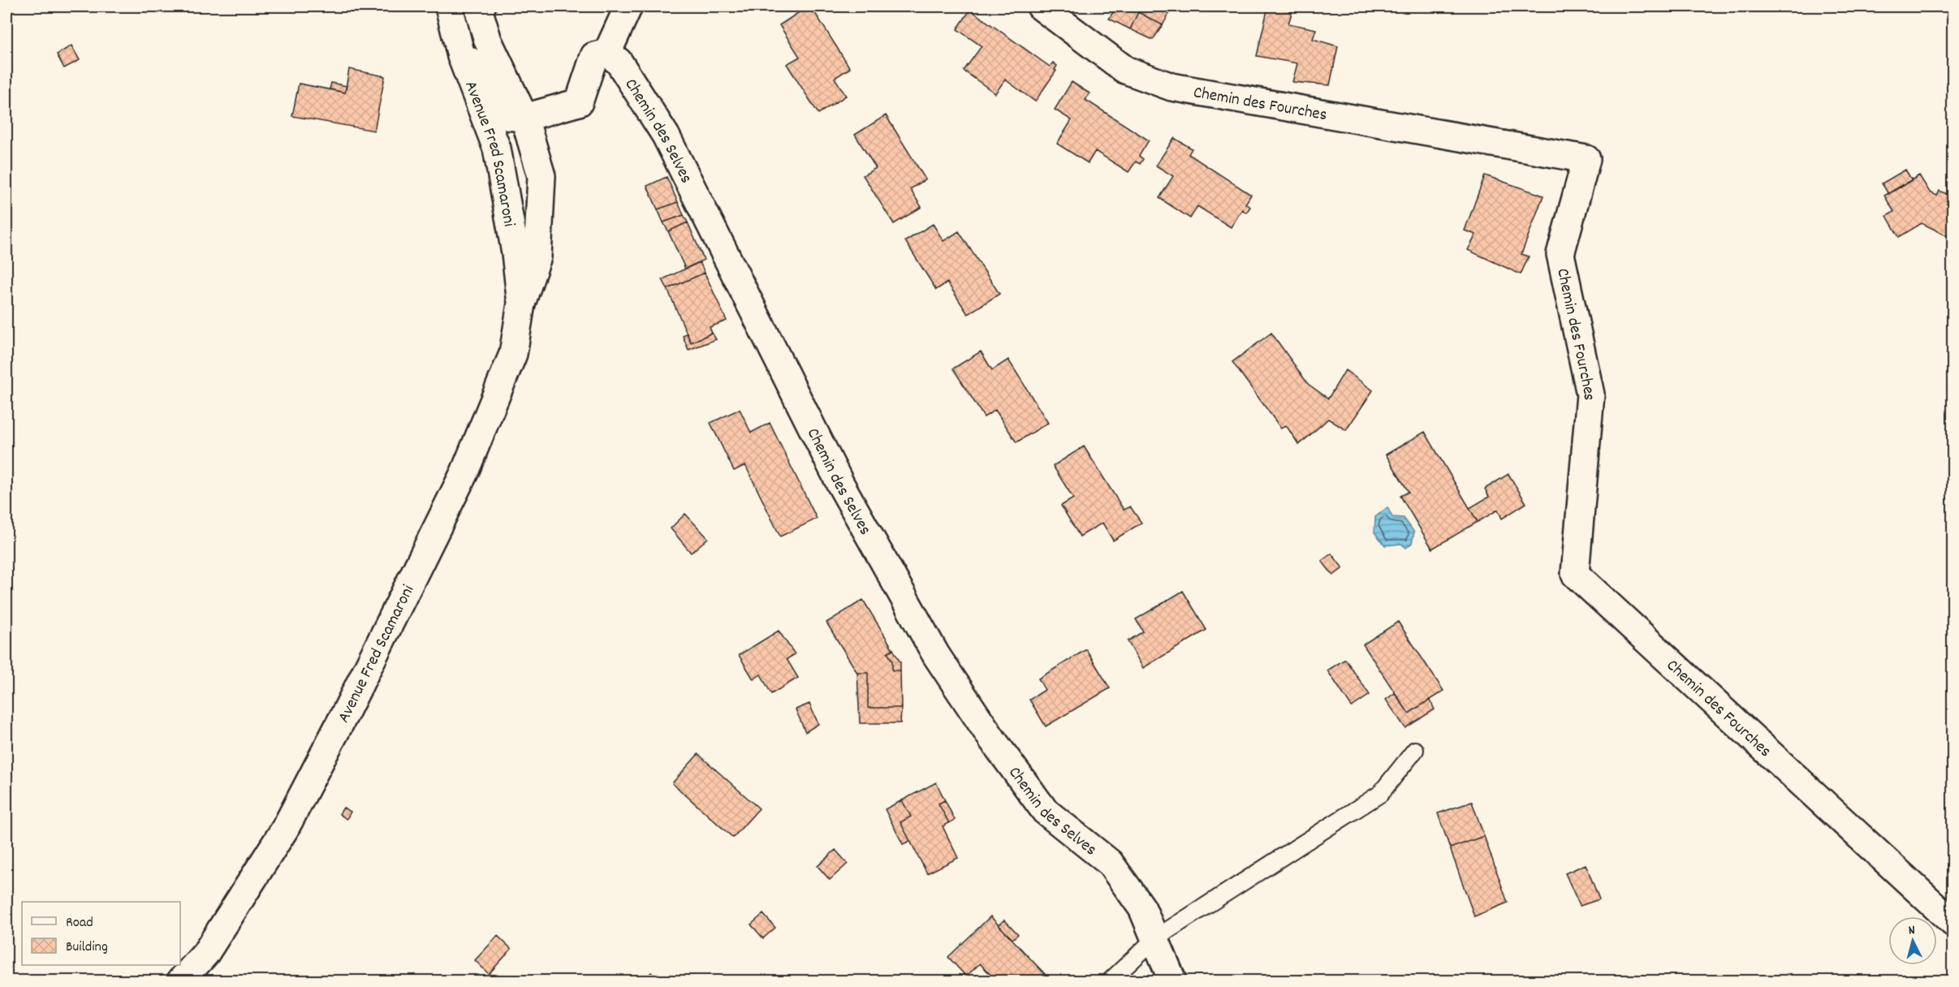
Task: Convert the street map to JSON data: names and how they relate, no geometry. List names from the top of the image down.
{
  "streets": {
    "street": ["Chemin des Fourches", "Chemin des Selves", "Avenue Fred Scamaroni"]
  },
  "legend": ["Road", "Building"],
  "north": "top"
}
